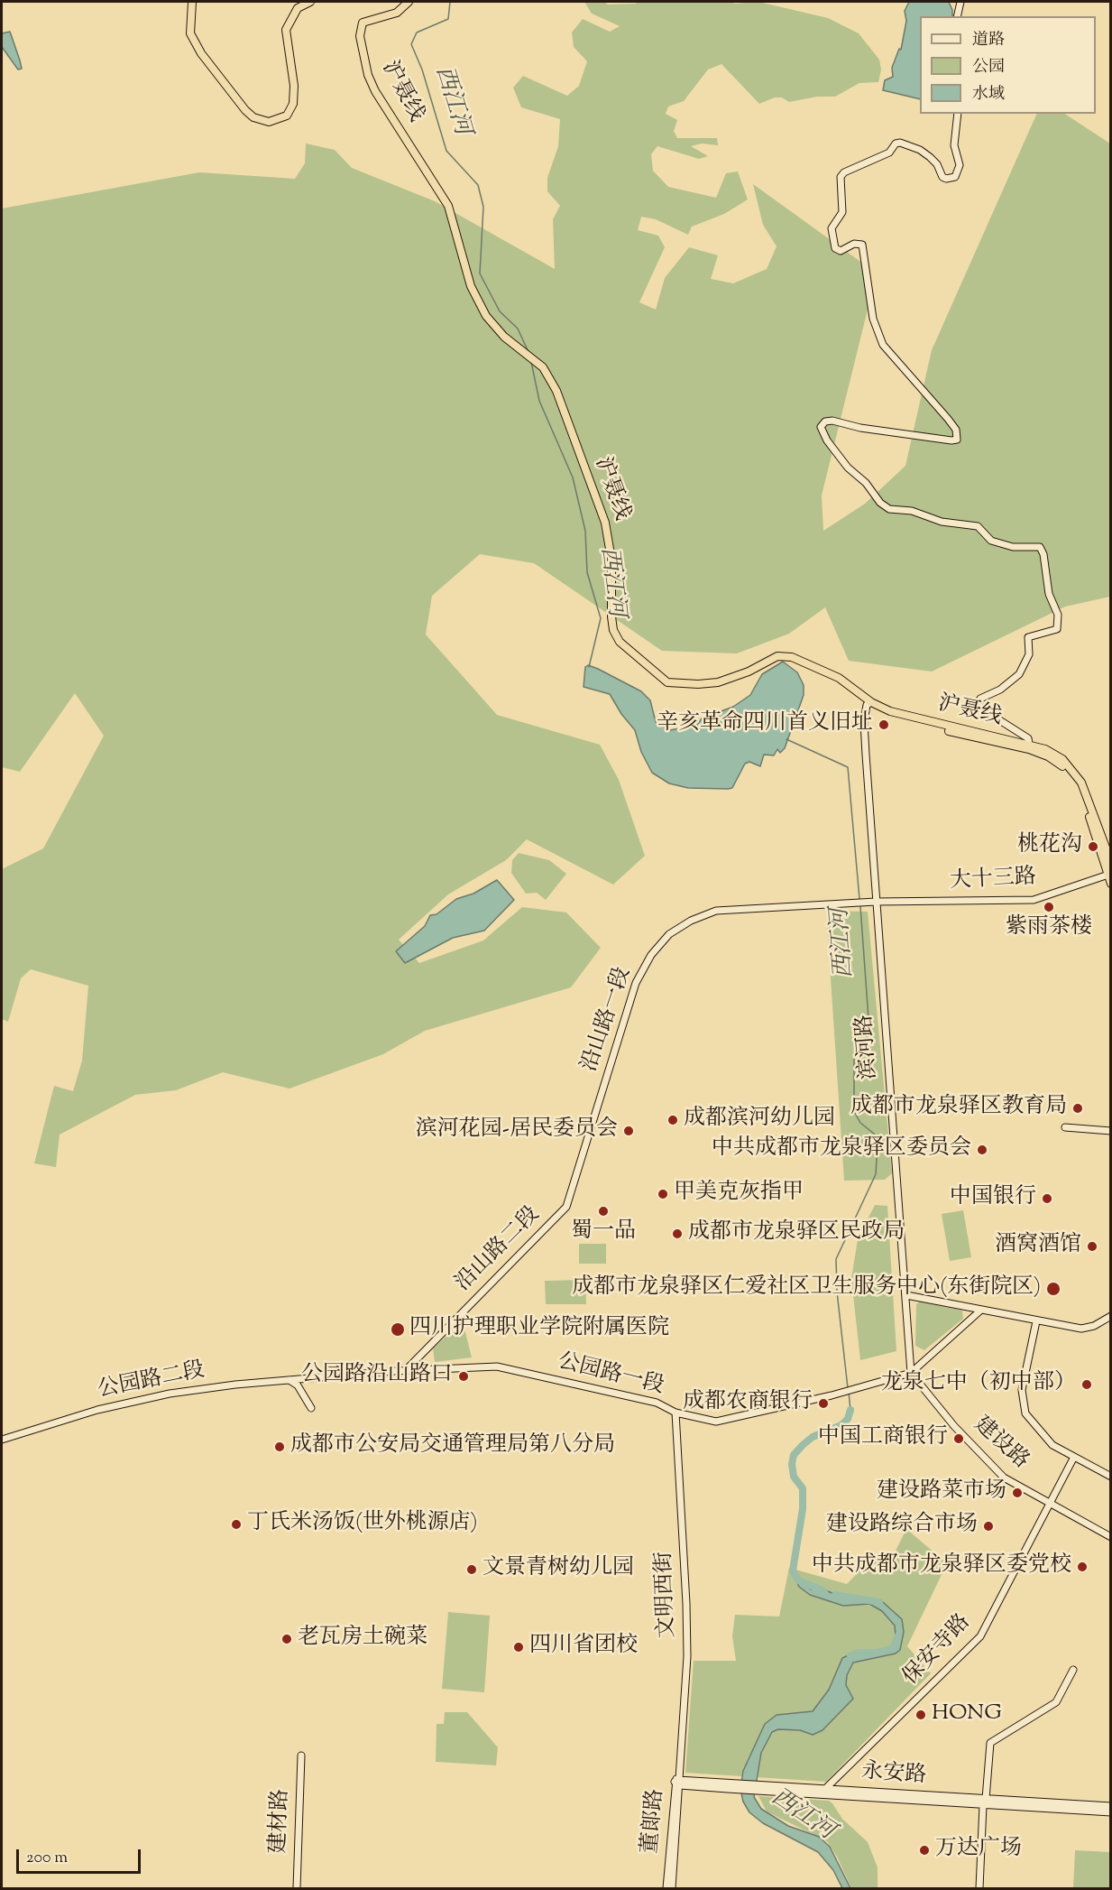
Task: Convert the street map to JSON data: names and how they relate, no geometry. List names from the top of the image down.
{
  "streets": {
    "highway": ["沪聂线"],
    "street": [
      "大十三路",
      "沿山路一段",
      "滨河路",
      "沿山路二段",
      "公园路一段",
      "公园路二段",
      "建设路",
      "文明西街",
      "保安寺路",
      "永安路",
      "建材路",
      "董郞路"
    ]
  },
  "crossings": [
    ["沪聂线", "滨河路"],
    ["大十三路", "沿山路一段"],
    ["大十三路", "滨河路"],
    ["沿山路一段", "沿山路二段"],
    ["滨河路", "公园路一段"],
    ["滨河路", "建设路"],
    ["沿山路二段", "公园路一段"],
    ["公园路一段", "公园路二段"],
    ["公园路一段", "建设路"],
    ["公园路一段", "文明西街"],
    ["建设路", "保安寺路"],
    ["文明西街", "永安路"],
    ["文明西街", "董郞路"],
    ["保安寺路", "永安路"],
    ["永安路", "董郞路"]
  ],
  "water": ["西江河"],
  "places": [
    "辛亥革命四川首义旧址",
    "桃花沟",
    "紫雨茶楼",
    "成都市龙泉驿区教育局",
    "成都滨河幼儿园",
    "滨河花园-居民委员会",
    "中共成都市龙泉驿区委员会",
    "甲美克灰指甲",
    "中国银行",
    "蜀一品",
    "成都市龙泉驿区民政局",
    "酒窝酒馆",
    "成都市龙泉驿区仁爱社区卫生服务中心(东街院区)",
    "四川护理职业学院附属医院",
    "公园路沿山路口",
    "龙泉七中（初中部）",
    "成都农商银行",
    "中国工商银行",
    "成都市公安局交通管理局第八分局",
    "建设路菜市场",
    "丁氏米汤饭(世外桃源店)",
    "建设路综合市场",
    "中共成都市龙泉驿区委党校",
    "文景青树幼儿园",
    "老瓦房土碗菜",
    "四川省团校",
    "HONG",
    "万达广场"
  ],
  "legend": ["道路", "公园", "水域"],
  "scale_bar": "200 m"
}
